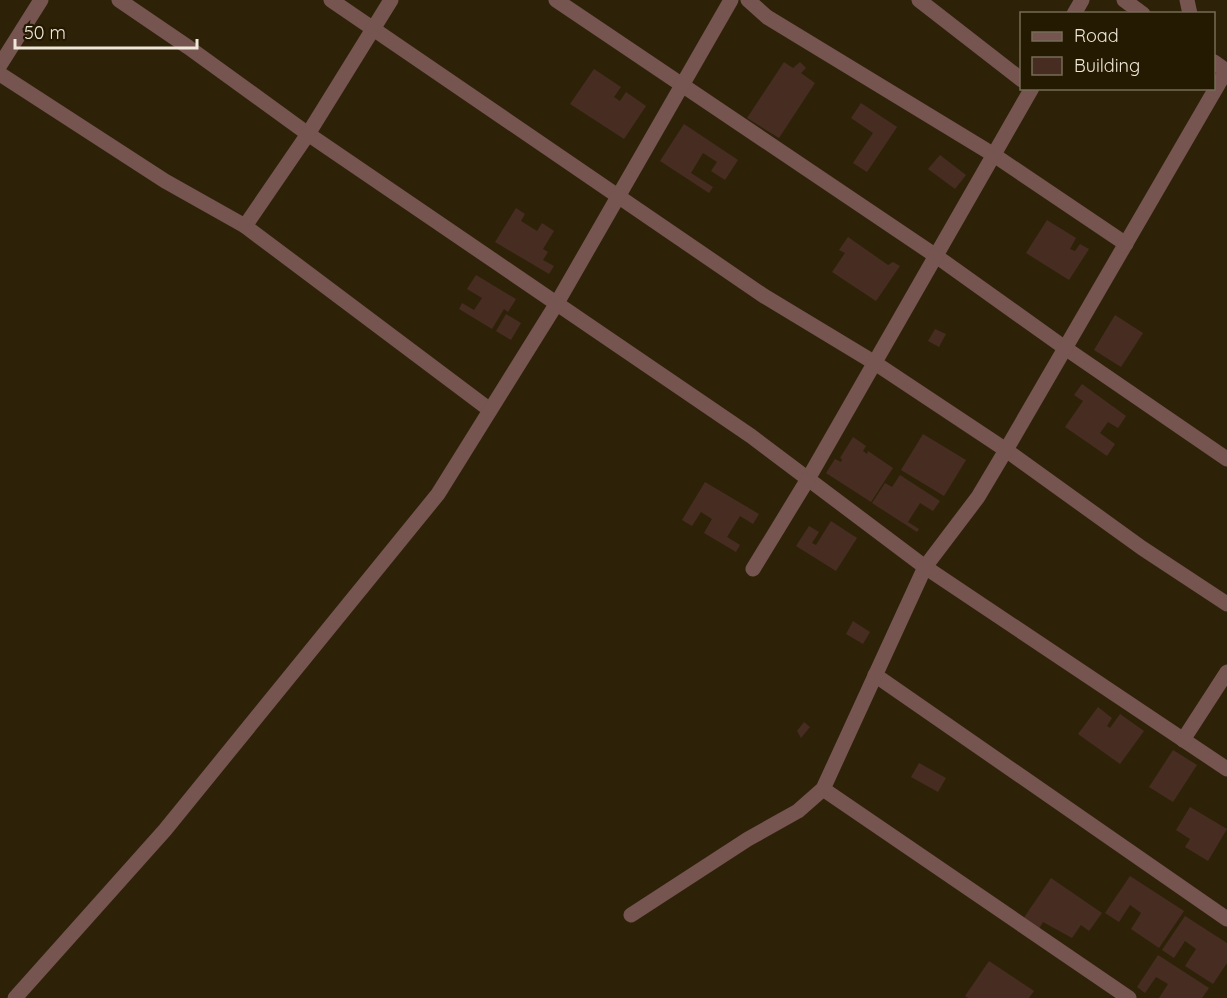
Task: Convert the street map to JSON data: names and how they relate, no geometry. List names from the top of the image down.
{
  "legend": ["Road", "Building"],
  "scale_bar": "50 m"
}
